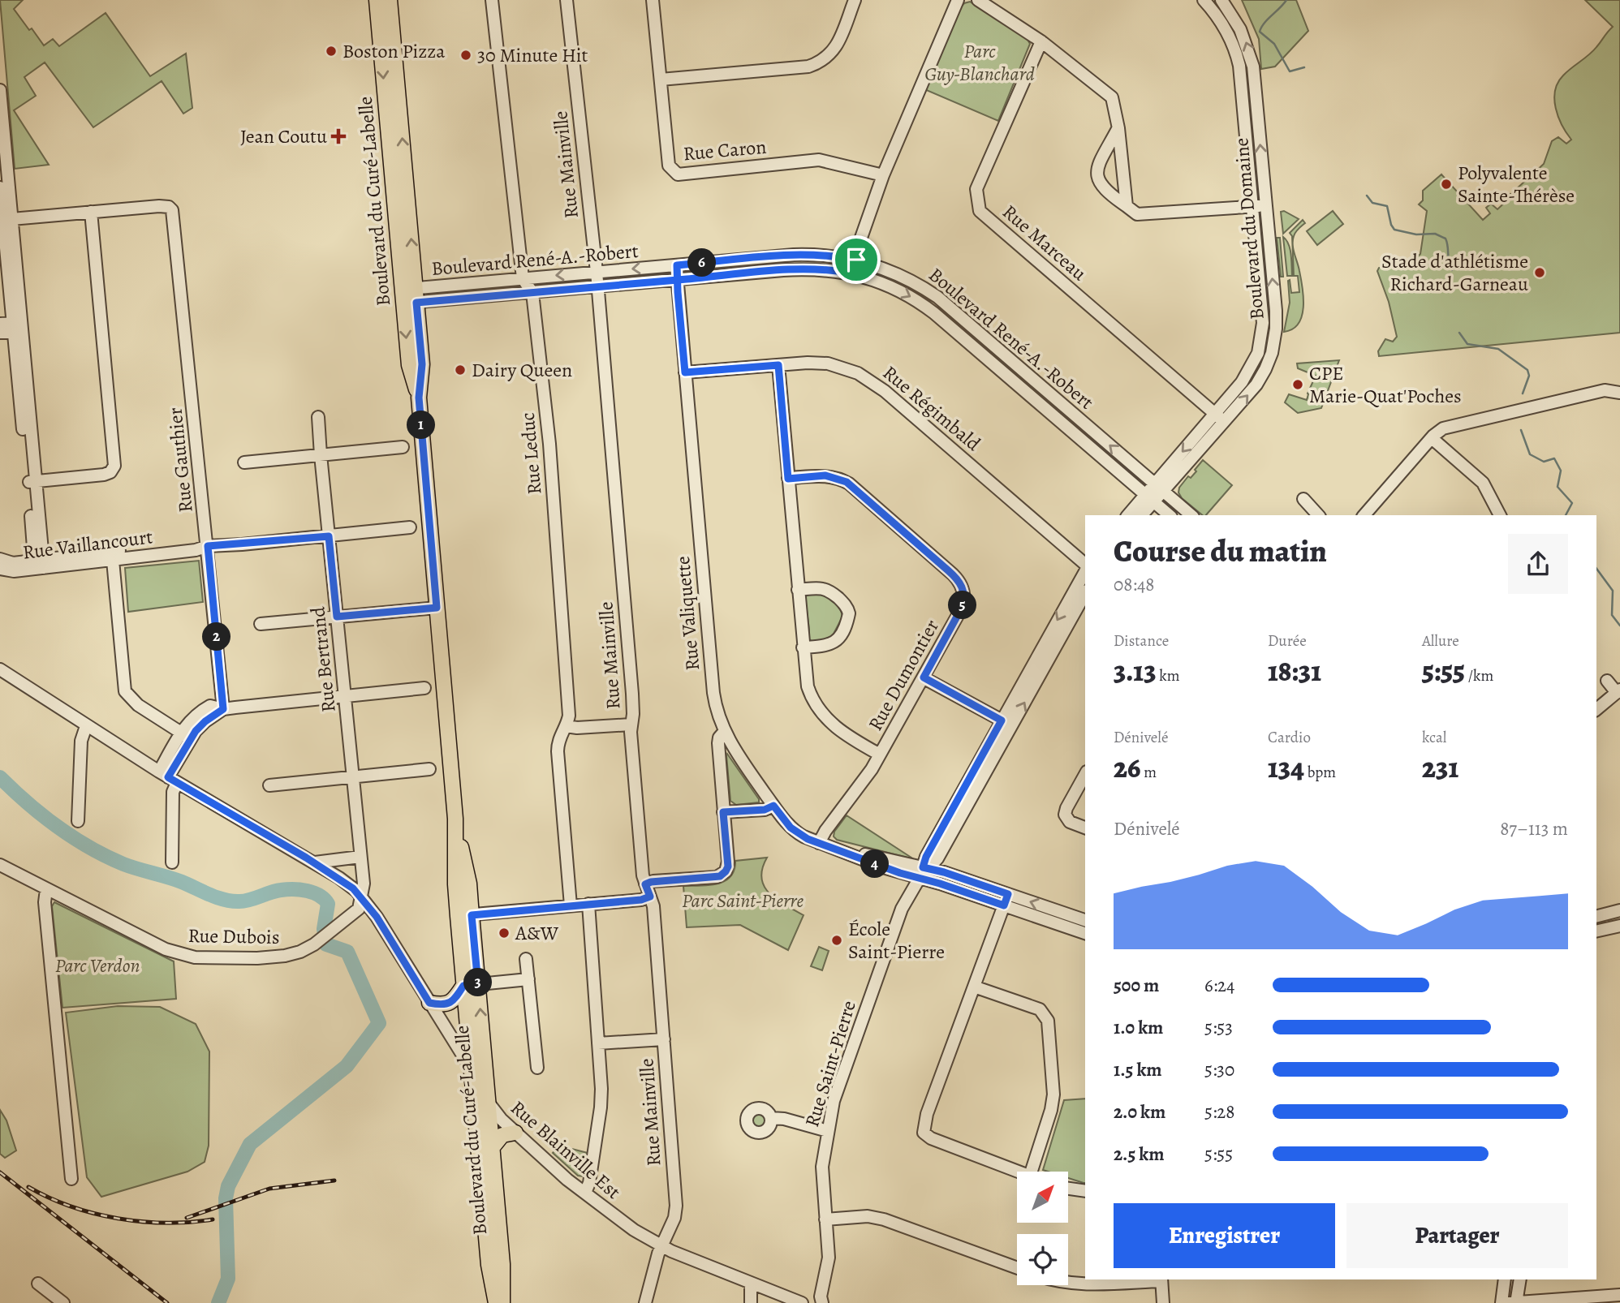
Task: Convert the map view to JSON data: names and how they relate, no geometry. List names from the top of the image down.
{
  "streets": {
    "main road": ["Boulevard du Curé-Labelle"],
    "street": [
      "Rue Caron",
      "Rue Mainville",
      "Boulevard du Domaine",
      "Rue Marceau",
      "Boulevard René-A.-Robert",
      "Rue Régimbald",
      "Rue Leduc",
      "Rue Gauthier",
      "Rue Vaillancourt",
      "Rue Valiquette",
      "Rue Bertrand",
      "Rue Dumontier",
      "Rue Dubois",
      "Rue Saint-Pierre",
      "Rue Blainville Est"
    ]
  },
  "crossings": [
    ["Rue Mainville", "Boulevard René-A.-Robert"],
    ["Rue Mainville", "Rue Valiquette"],
    ["Rue Mainville", "Rue Blainville Est"],
    ["Boulevard du Curé-Labelle", "Boulevard René-A.-Robert"],
    ["Boulevard du Curé-Labelle", "Rue Blainville Est"],
    ["Boulevard du Domaine", "Rue Marceau"],
    ["Boulevard du Domaine", "Boulevard René-A.-Robert"],
    ["Boulevard René-A.-Robert", "Rue Leduc"],
    ["Boulevard René-A.-Robert", "Rue Valiquette"],
    ["Rue Régimbald", "Rue Valiquette"],
    ["Rue Gauthier", "Rue Vaillancourt"],
    ["Rue Vaillancourt", "Rue Bertrand"],
    ["Rue Bertrand", "Rue Dubois"]
  ],
  "parks": ["Parc Guy-Blanchard", "Parc Saint-Pierre", "Parc Verdon"],
  "places": {
    "other": [
      "Boston Pizza",
      "30 Minute Hit",
      "Polyvalente Sainte-Thérèse",
      "Stade d'athlétisme Richard-Garneau",
      "Dairy Queen",
      "CPE Marie-Quat'Poches",
      "A&W",
      "École Saint-Pierre"
    ],
    "health": ["Jean Coutu"]
  },
  "north": "top right",
  "page": {
    "pins": [
      "6",
      "1",
      "5",
      "2",
      "4",
      "3"
    ],
    "heading": ["Course du matin", "08:48"],
    "stats": [
      ["Distance", "3.13 km"],
      ["Durée", "18:31"],
      ["Allure", "5:55 /km"],
      ["Dénivelé", "26 m"],
      ["Cardio", "134 bpm"],
      ["kcal", "231"]
    ],
    "chart": ["Dénivelé", "87–113 m"],
    "list": [
      {
        "name": "500 m",
        "note": "6:24"
      },
      {
        "name": "1.0 km",
        "note": "5:53"
      },
      {
        "name": "1.5 km",
        "note": "5:30"
      },
      {
        "name": "2.0 km",
        "note": "5:28"
      },
      {
        "name": "2.5 km",
        "note": "5:55"
      }
    ],
    "buttons": ["Enregistrer", "Partager"]
  }
}
